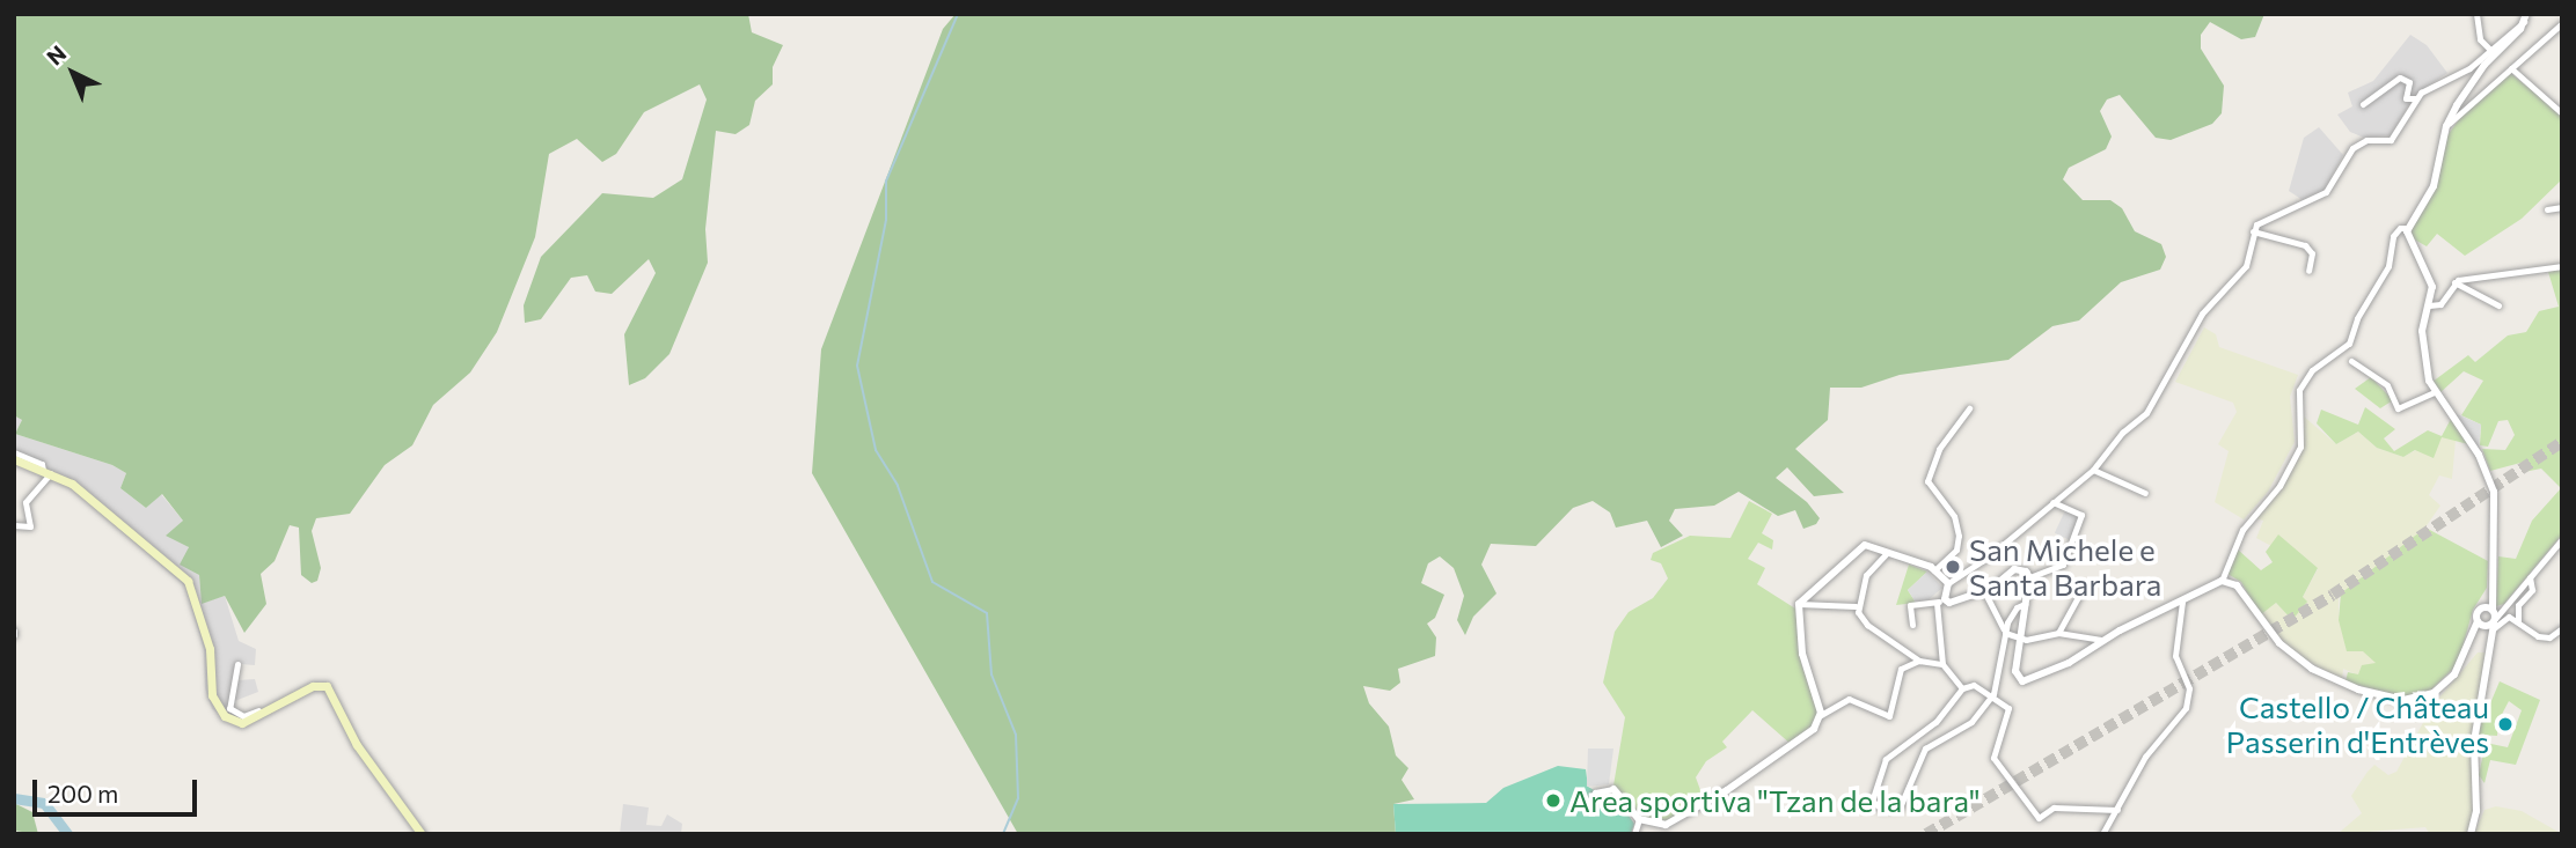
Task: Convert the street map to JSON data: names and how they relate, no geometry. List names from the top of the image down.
{
  "places": ["San Michele e Santa Barbara", "Castello / Château Passerin d'Entrèves", "Area sportiva \"Tzan de la bara\""],
  "scale_bar": "200 m",
  "north": "top left"
}
